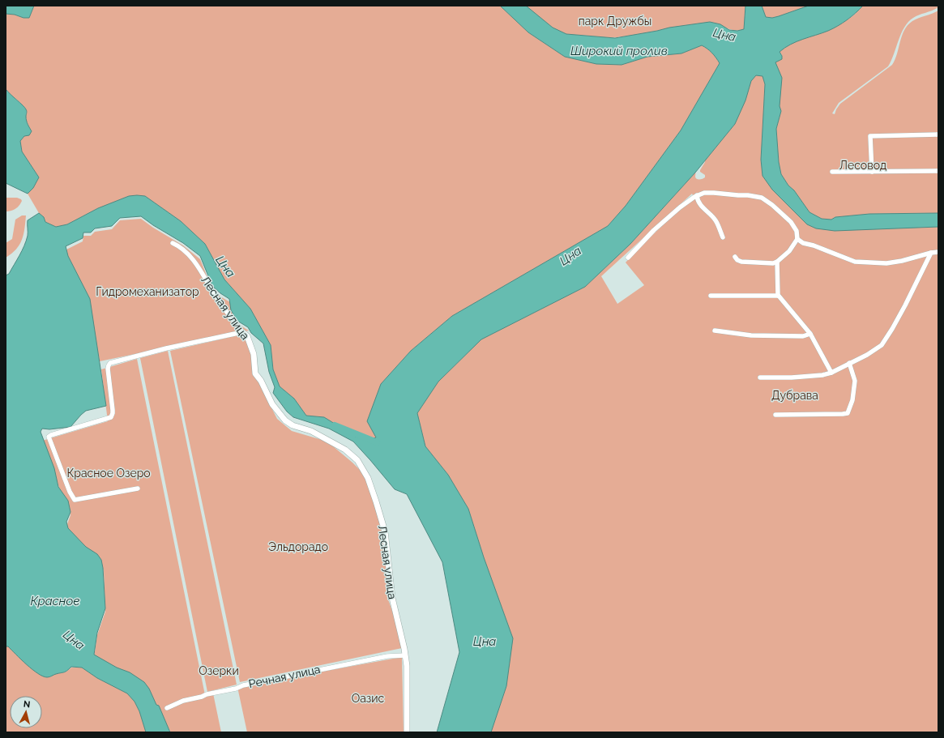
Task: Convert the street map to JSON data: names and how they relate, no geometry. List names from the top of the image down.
{
  "streets": {
    "street": ["Лесная улица", "Речная улица"]
  },
  "crossings": [
    ["Лесная улица", "Речная улица"]
  ],
  "water": ["Цна", "Широкий пролив", "Красное"],
  "parks": [
    "парк Дружбы",
    "Лесовод",
    "Гидромеханизатор",
    "Дубрава",
    "Красное Озеро",
    "Эльдорадо",
    "Озерки",
    "Оазис"
  ],
  "north": "top"
}
